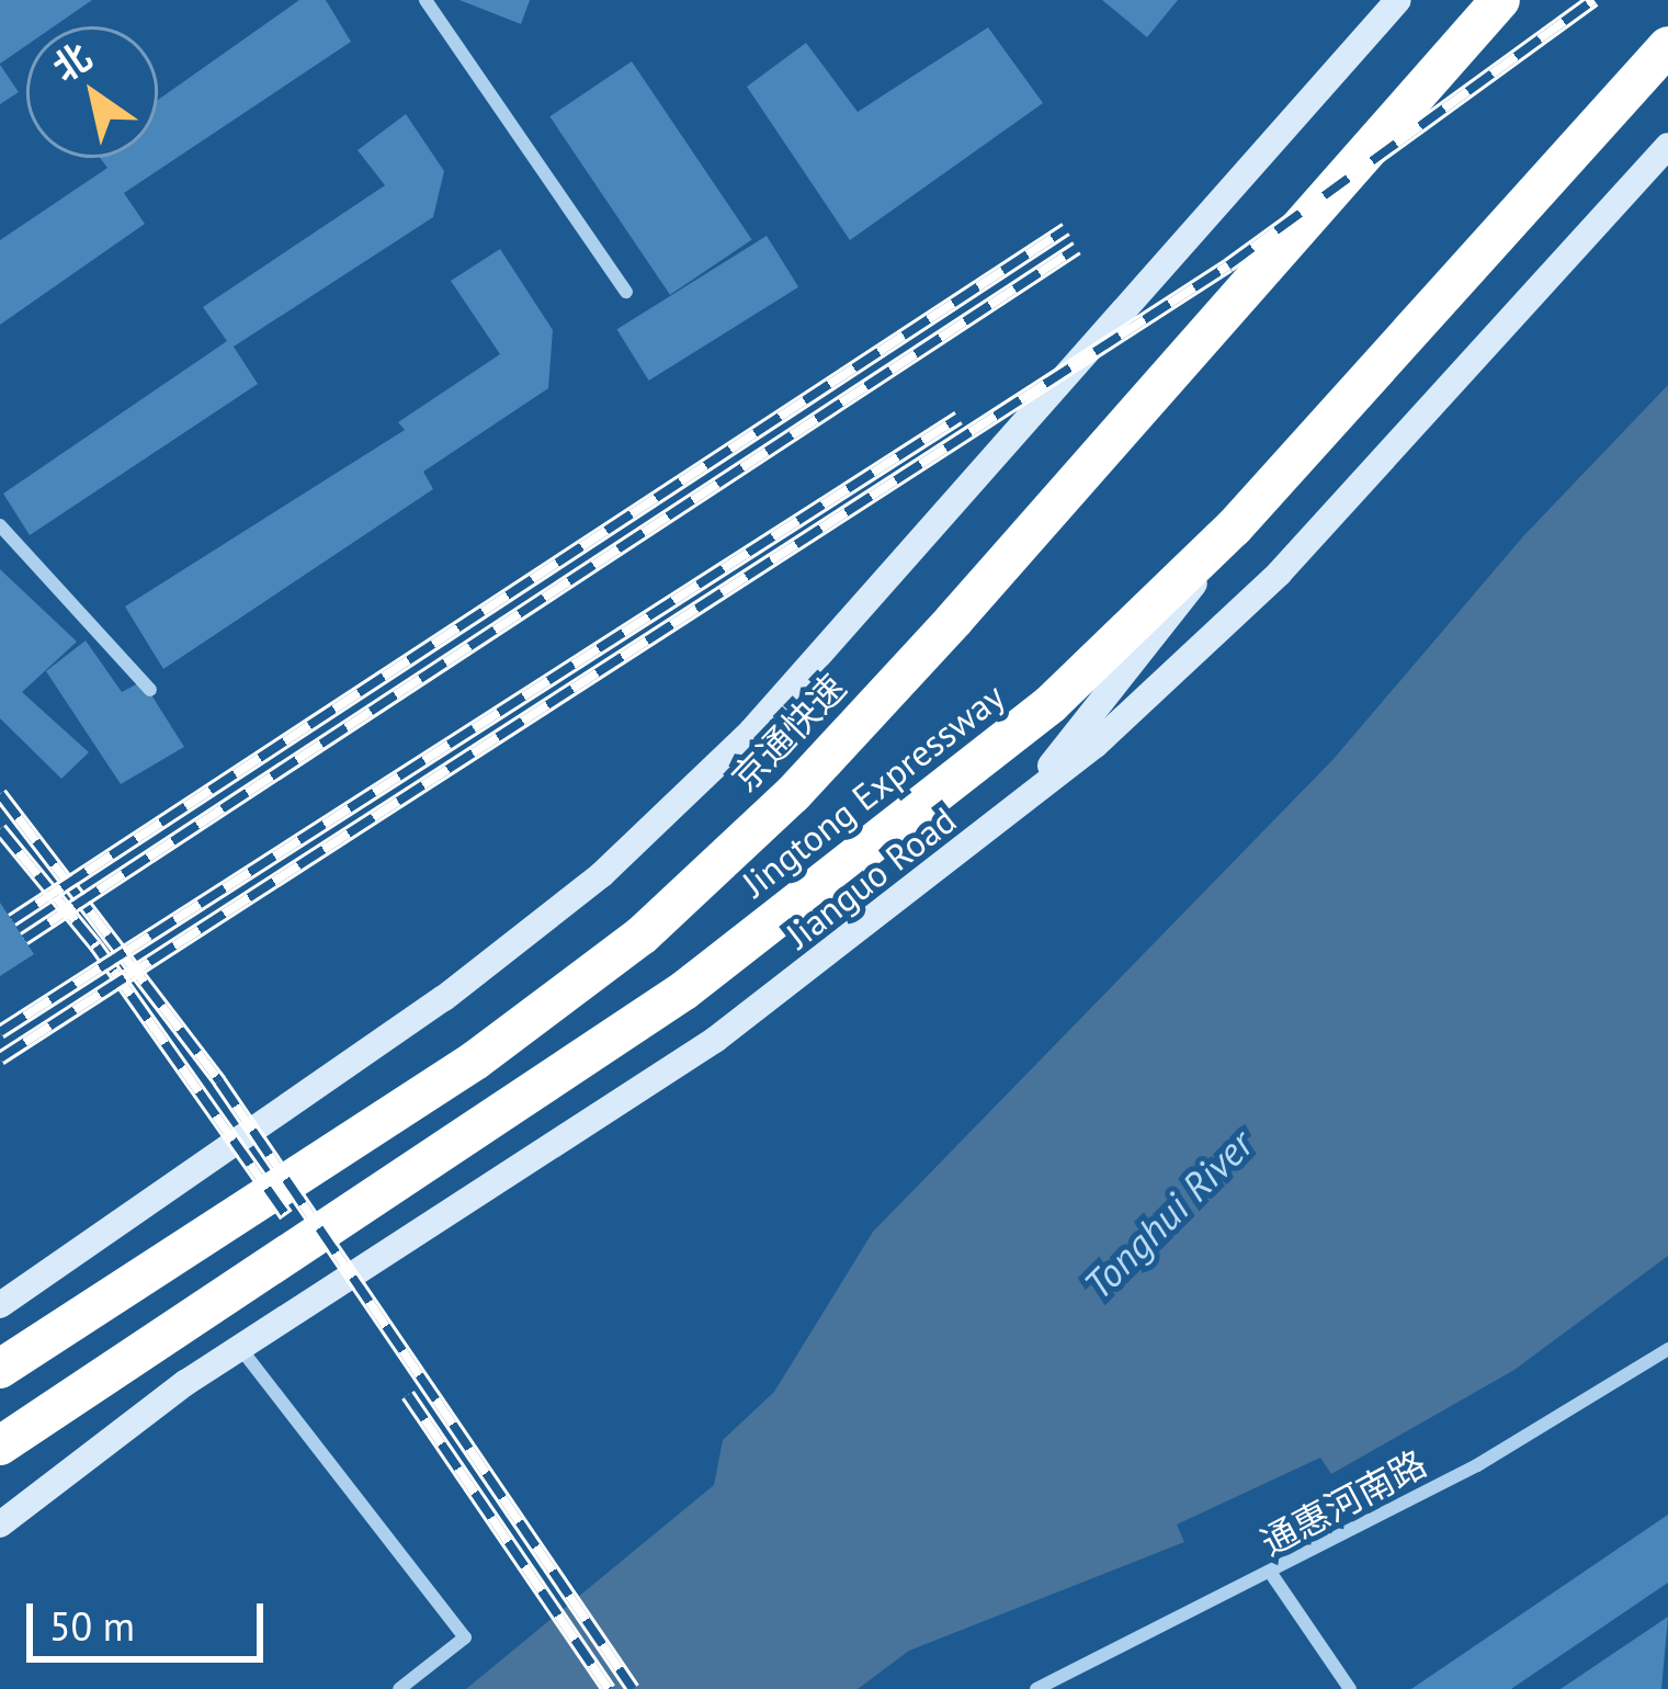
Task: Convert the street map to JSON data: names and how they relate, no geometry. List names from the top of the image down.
{
  "streets": {
    "highway": ["京通快速", "Jingtong Expressway"],
    "main road": ["Jianguo Road"],
    "street": ["通惠河南路"]
  },
  "water": ["Tonghui River"],
  "scale_bar": "50 m",
  "north": "top left"
}
